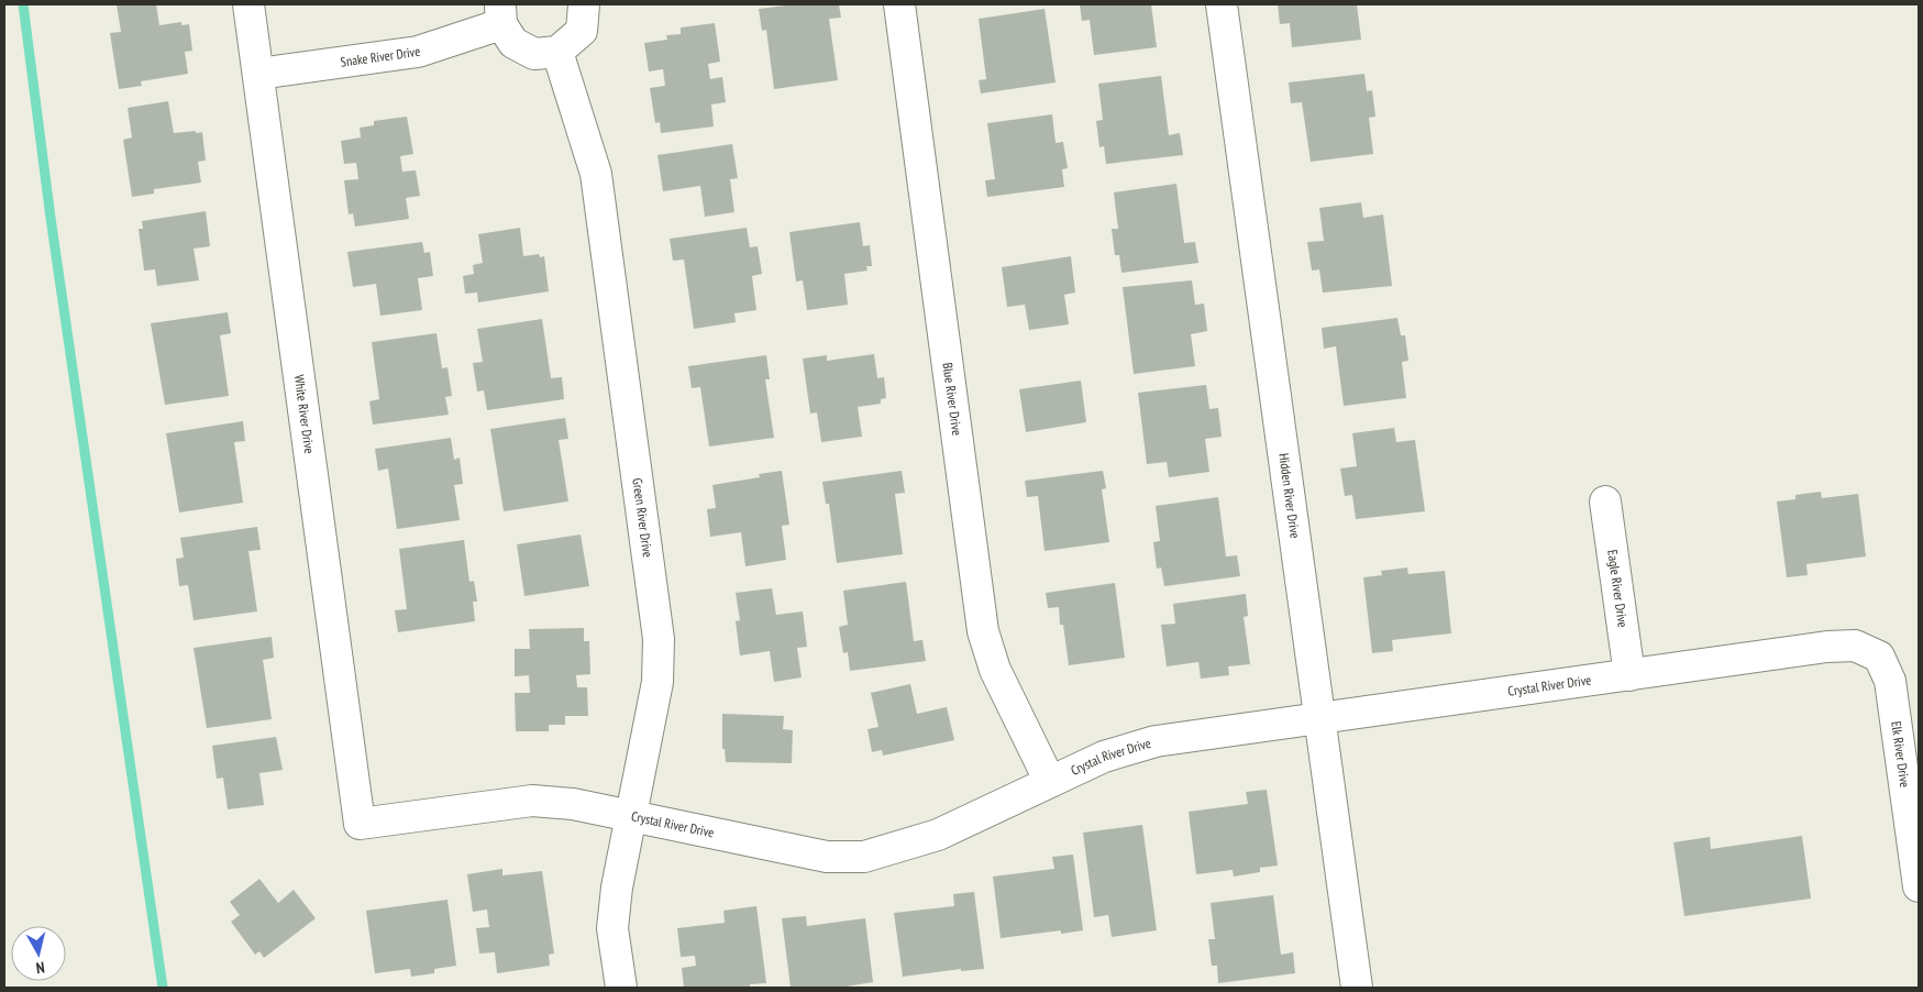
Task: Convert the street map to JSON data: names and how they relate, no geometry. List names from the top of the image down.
{
  "streets": {
    "street": [
      "Snake River Drive",
      "Blue River Drive",
      "White River Drive",
      "Hidden River Drive",
      "Green River Drive",
      "Eagle River Drive",
      "Crystal River Drive",
      "Elk River Drive"
    ]
  },
  "crossings": [
    ["Snake River Drive", "White River Drive"],
    ["Snake River Drive", "Green River Drive"],
    ["Blue River Drive", "Crystal River Drive"],
    ["White River Drive", "Crystal River Drive"],
    ["Hidden River Drive", "Crystal River Drive"],
    ["Green River Drive", "Crystal River Drive"],
    ["Eagle River Drive", "Crystal River Drive"],
    ["Crystal River Drive", "Elk River Drive"]
  ],
  "north": "bottom"
}
